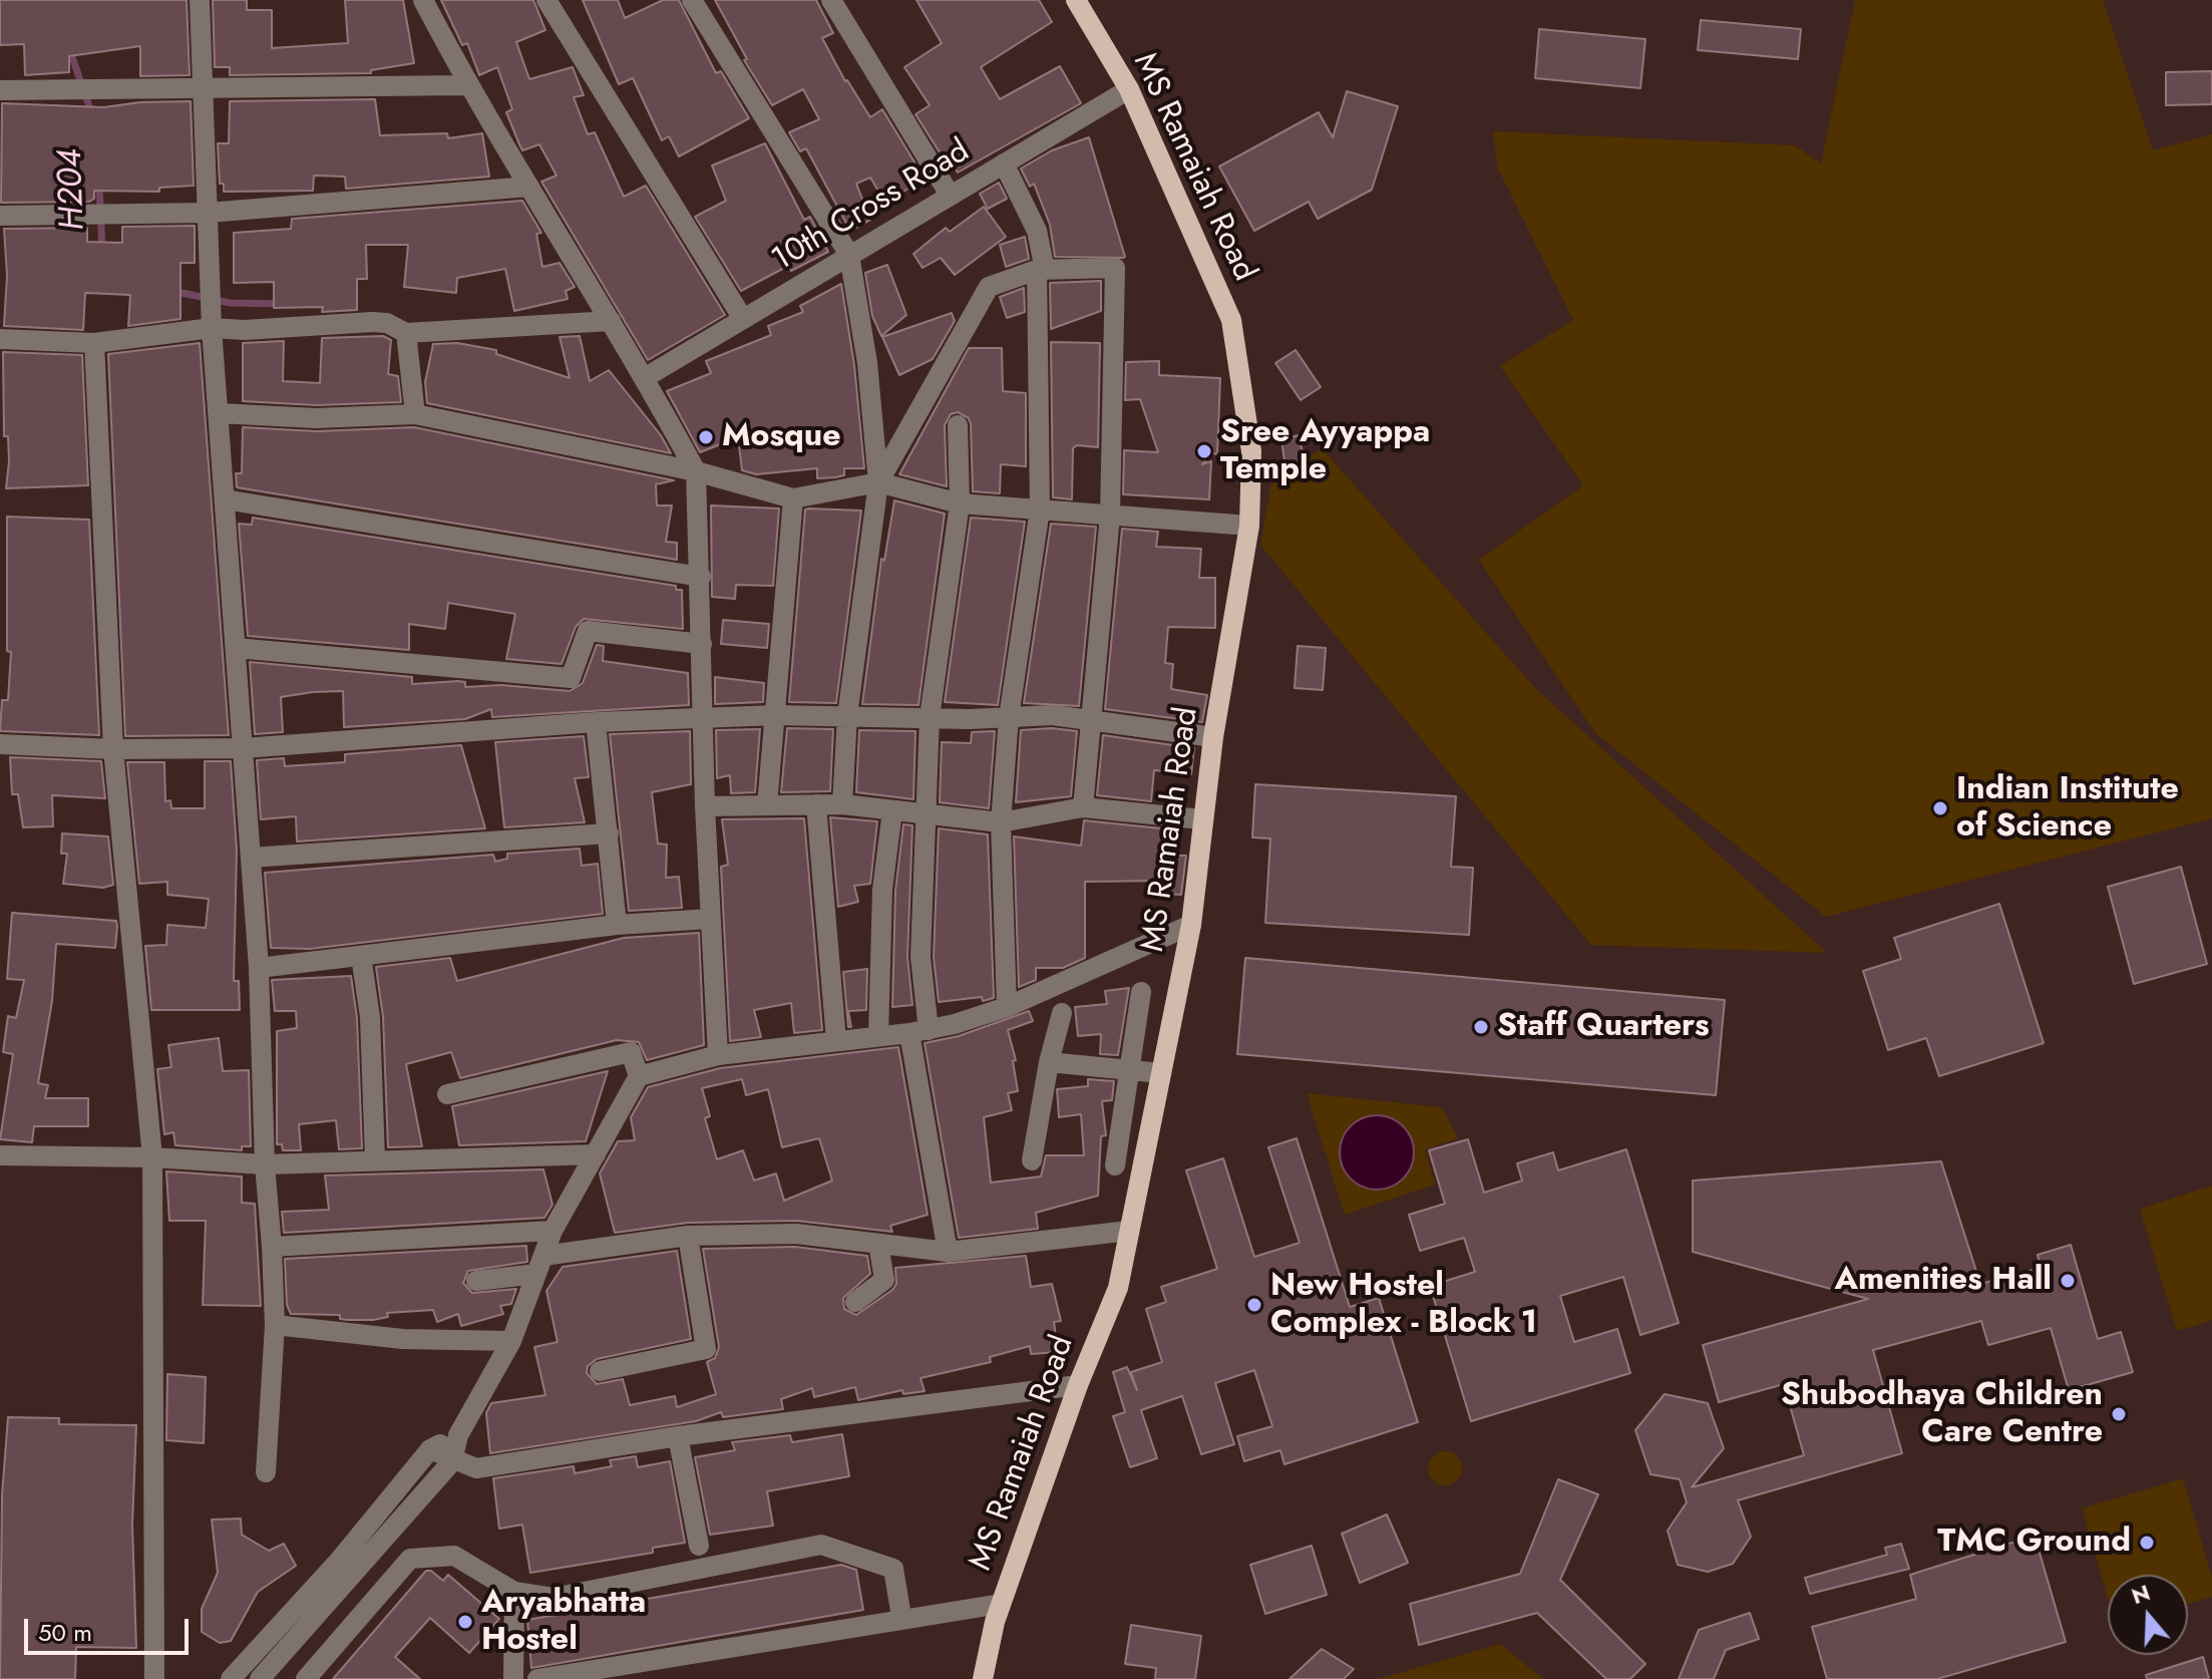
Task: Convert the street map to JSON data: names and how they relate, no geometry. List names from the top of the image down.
{
  "streets": {
    "main road": ["MS Ramaiah Road"],
    "street": ["10th Cross Road"]
  },
  "crossings": [
    ["MS Ramaiah Road", "10th Cross Road"]
  ],
  "water": ["H204"],
  "places": [
    "Mosque",
    "Sree Ayyappa Temple",
    "Indian Institute of Science",
    "Staff Quarters",
    "Amenities Hall",
    "New Hostel Complex - Block 1",
    "Shubodhaya Children Care Centre",
    "TMC Ground",
    "Aryabhatta Hostel"
  ],
  "scale_bar": "50 m",
  "north": "top"
}
